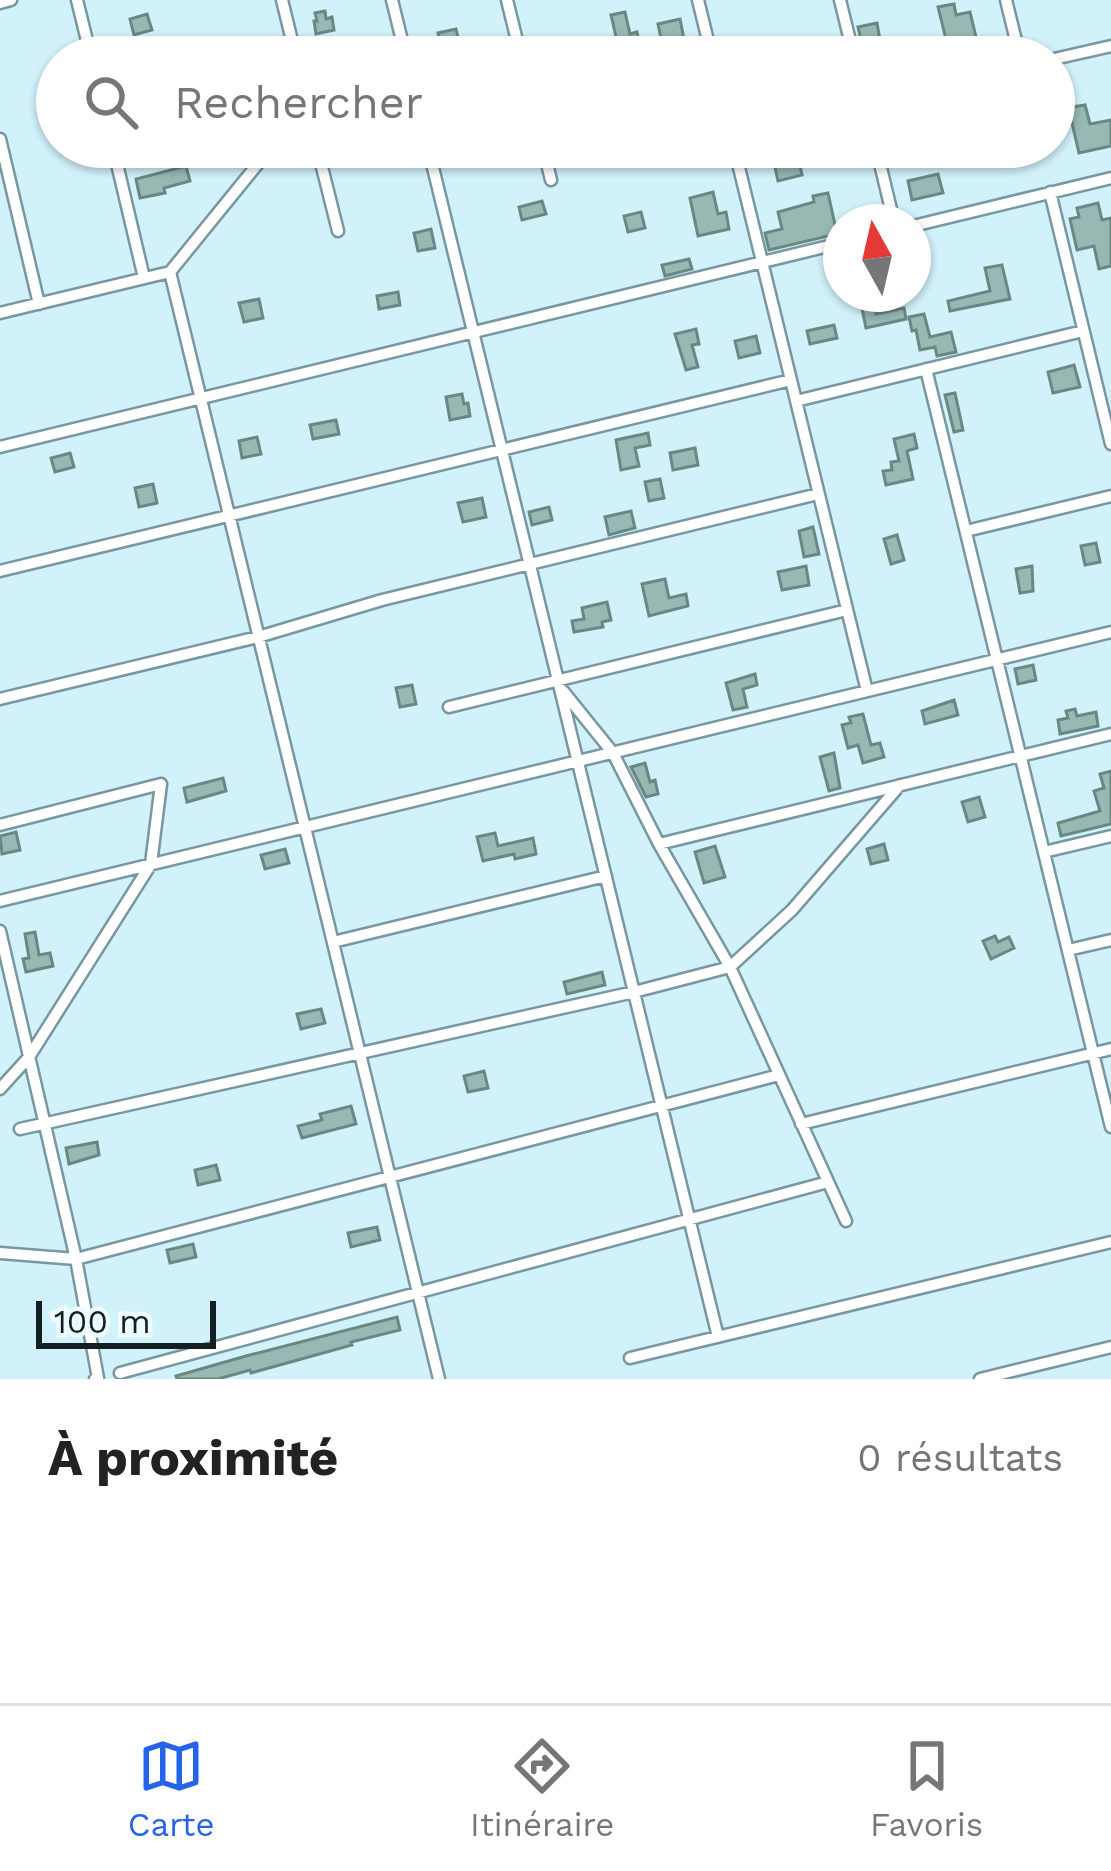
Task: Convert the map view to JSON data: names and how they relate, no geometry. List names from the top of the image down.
{
  "scale_bar": "100 m",
  "north": "top",
  "page": {
    "search": "Rechercher",
    "scale": "100 m",
    "heading": ["À proximité", "0 résultats"],
    "nav": ["Carte", "Itinéraire", "Favoris"]
  }
}
